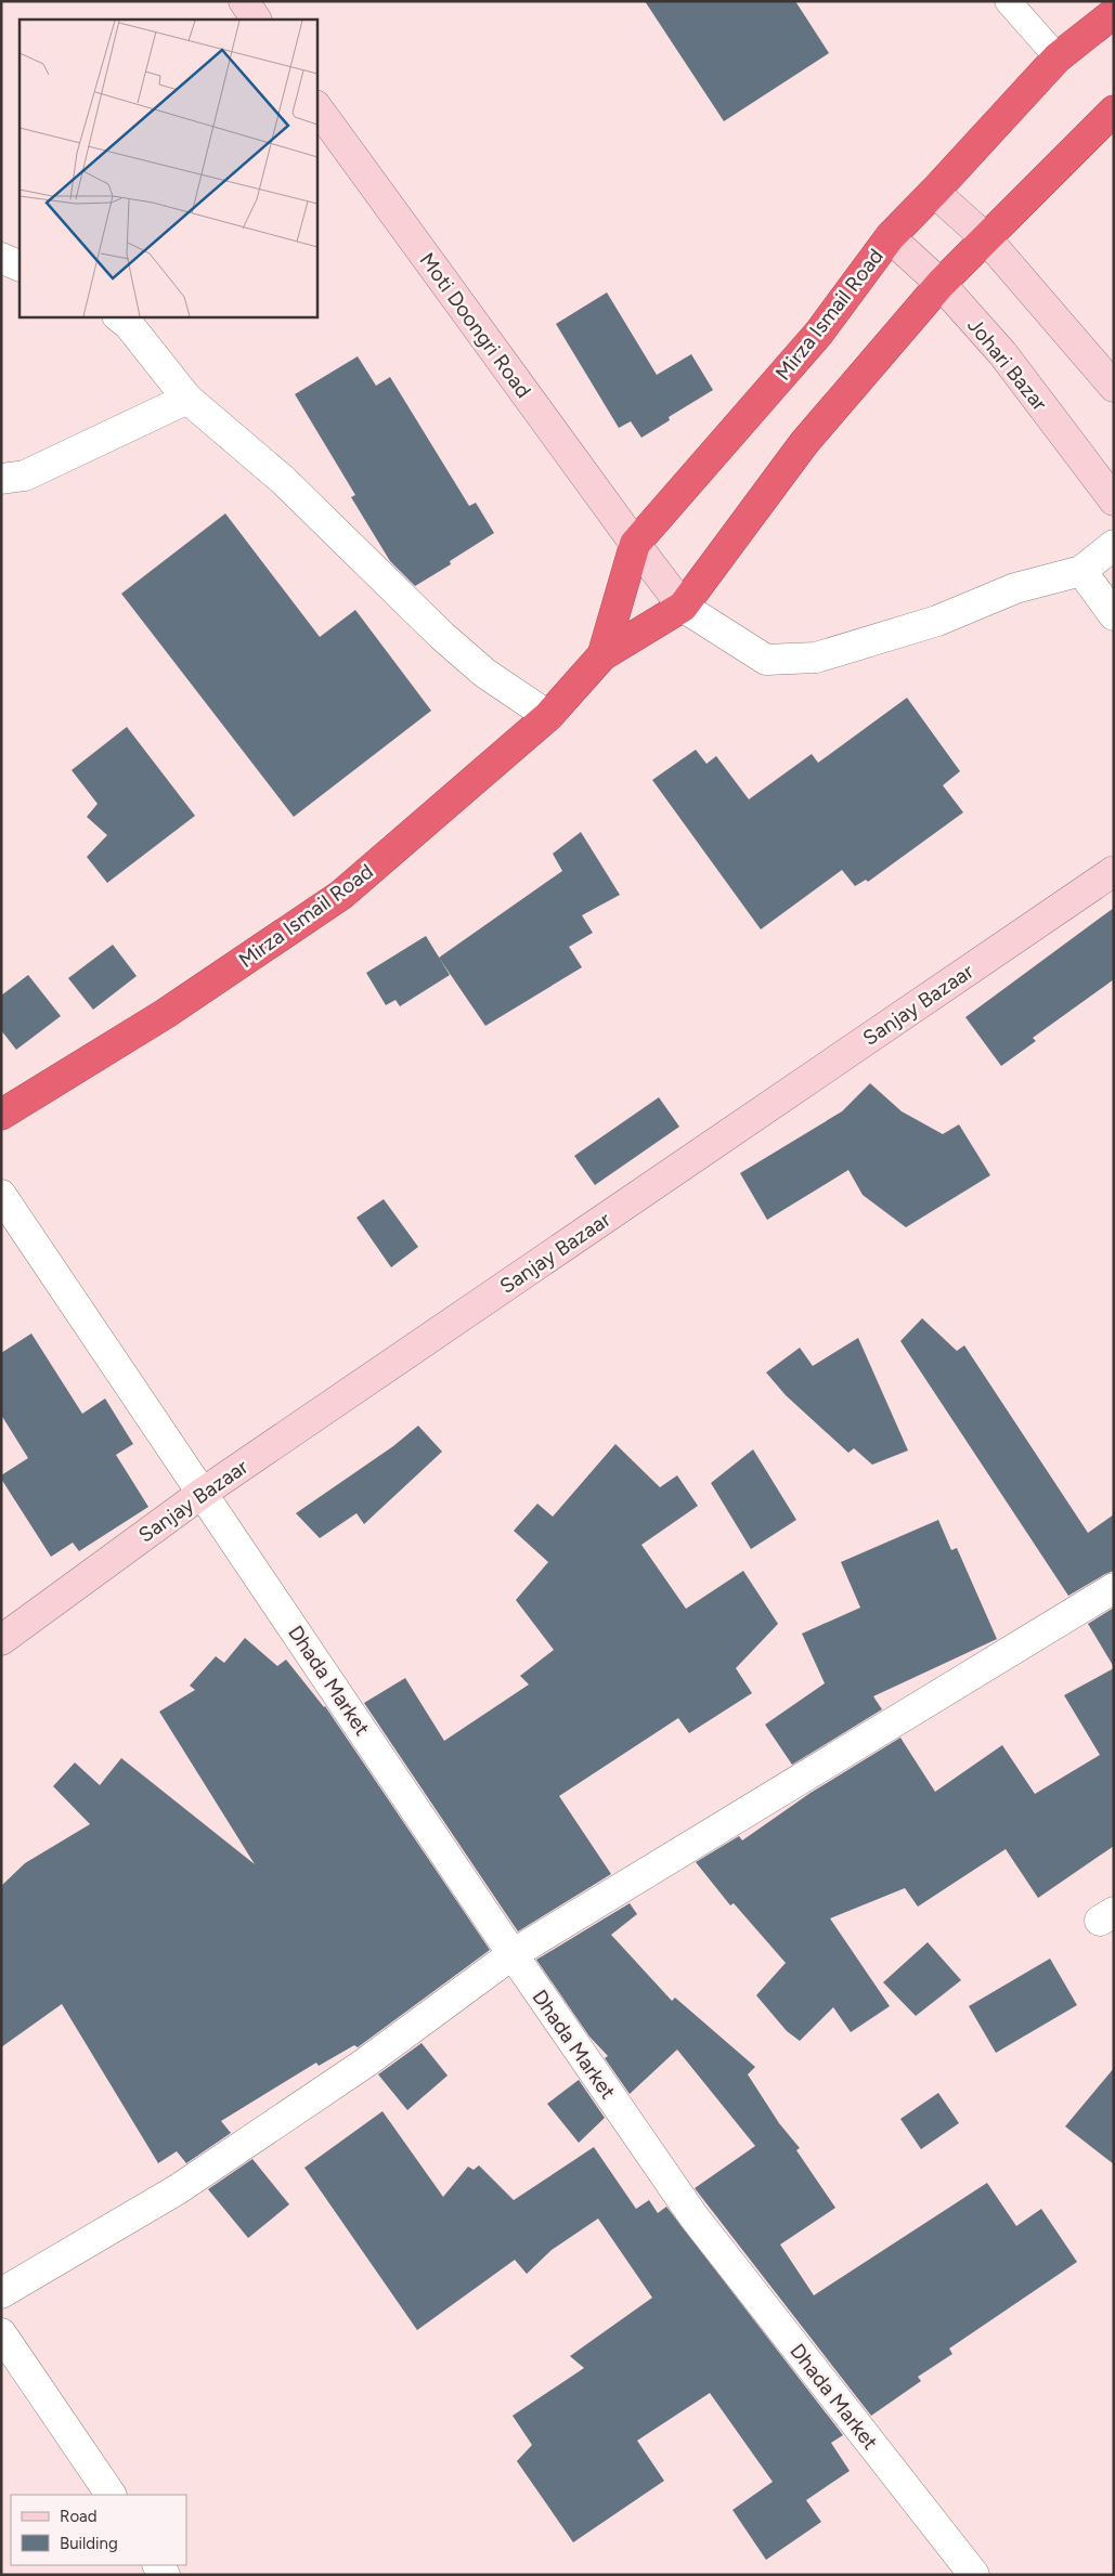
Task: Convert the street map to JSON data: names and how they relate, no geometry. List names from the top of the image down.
{
  "streets": {
    "highway": ["Mirza Ismail Road"],
    "street": [
      "Moti Doongri Road",
      "Johari Bazar",
      "Sanjay Bazaar",
      "Dhada Market"
    ]
  },
  "crossings": [
    ["Mirza Ismail Road", "Moti Doongri Road"],
    ["Mirza Ismail Road", "Johari Bazar"],
    ["Sanjay Bazaar", "Dhada Market"]
  ],
  "legend": ["Road", "Building"]
}
